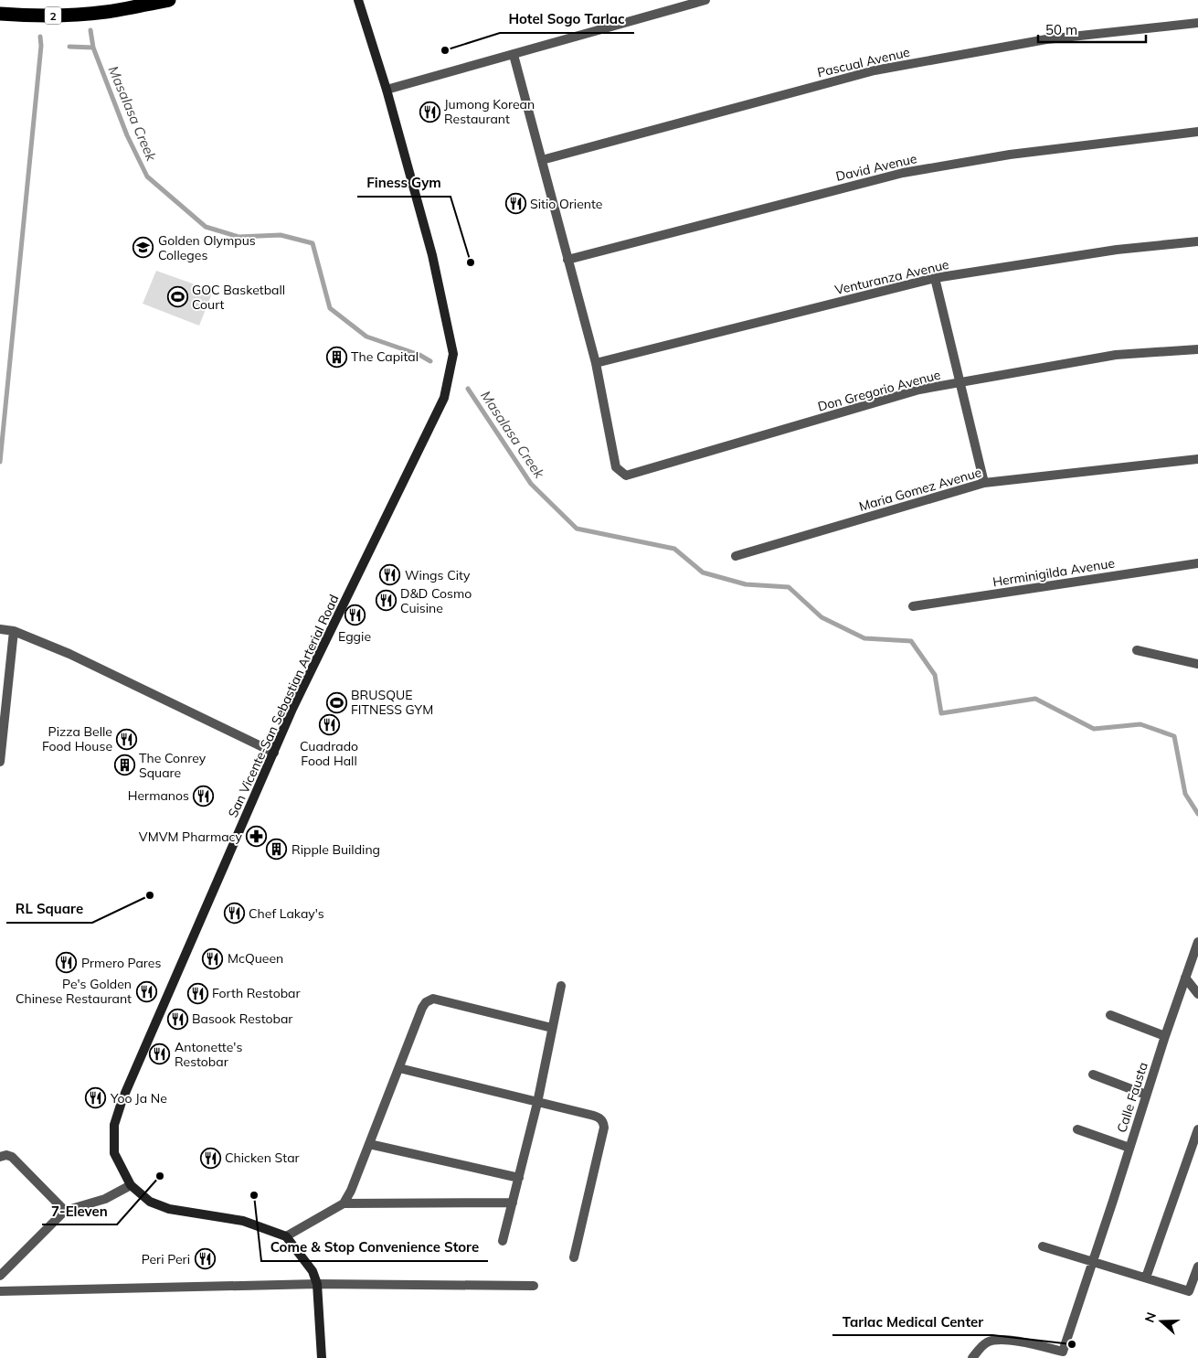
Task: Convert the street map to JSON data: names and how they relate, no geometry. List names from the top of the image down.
{
  "streets": {
    "highway": ["2"],
    "street": [
      "Pascual Avenue",
      "David Avenue",
      "Venturanza Avenue",
      "Don Gregorio Avenue",
      "Maria Gomez Avenue",
      "Herminigilda Avenue",
      "San Vicente-San Sebastian Arterial Road",
      "Calle Fausta"
    ]
  },
  "crossings": [
    ["Venturanza Avenue", "Don Gregorio Avenue"]
  ],
  "water": ["Masalasa Creek"],
  "places": {
    "other": [
      "Hotel Sogo Tarlac",
      "Finess Gym",
      "RL Square",
      "7-Eleven",
      "Come & Stop Convenience Store",
      "Tarlac Medical Center"
    ],
    "restaurant": [
      "Jumong Korean Restaurant",
      "Sitio Oriente",
      "Wings City",
      "D&D Cosmo Cuisine",
      "Eggie",
      "Cuadrado Food Hall",
      "Pizza Belle Food House",
      "Hermanos",
      "Chef Lakay's",
      "McQueen",
      "Prmero Pares",
      "Pe's Golden Chinese Restaurant",
      "Forth Restobar",
      "Basook Restobar",
      "Antonette's Restobar",
      "Yoo Ja Ne",
      "Chicken Star",
      "Peri Peri"
    ],
    "school or university": ["Golden Olympus Colleges"],
    "sports": ["GOC Basketball Court", "BRUSQUE FITNESS GYM"],
    "building": ["The Capital", "The Conrey Square", "Ripple Building"],
    "pharmacy": ["VMVM Pharmacy"]
  },
  "scale_bar": "50 m",
  "north": "left"
}
